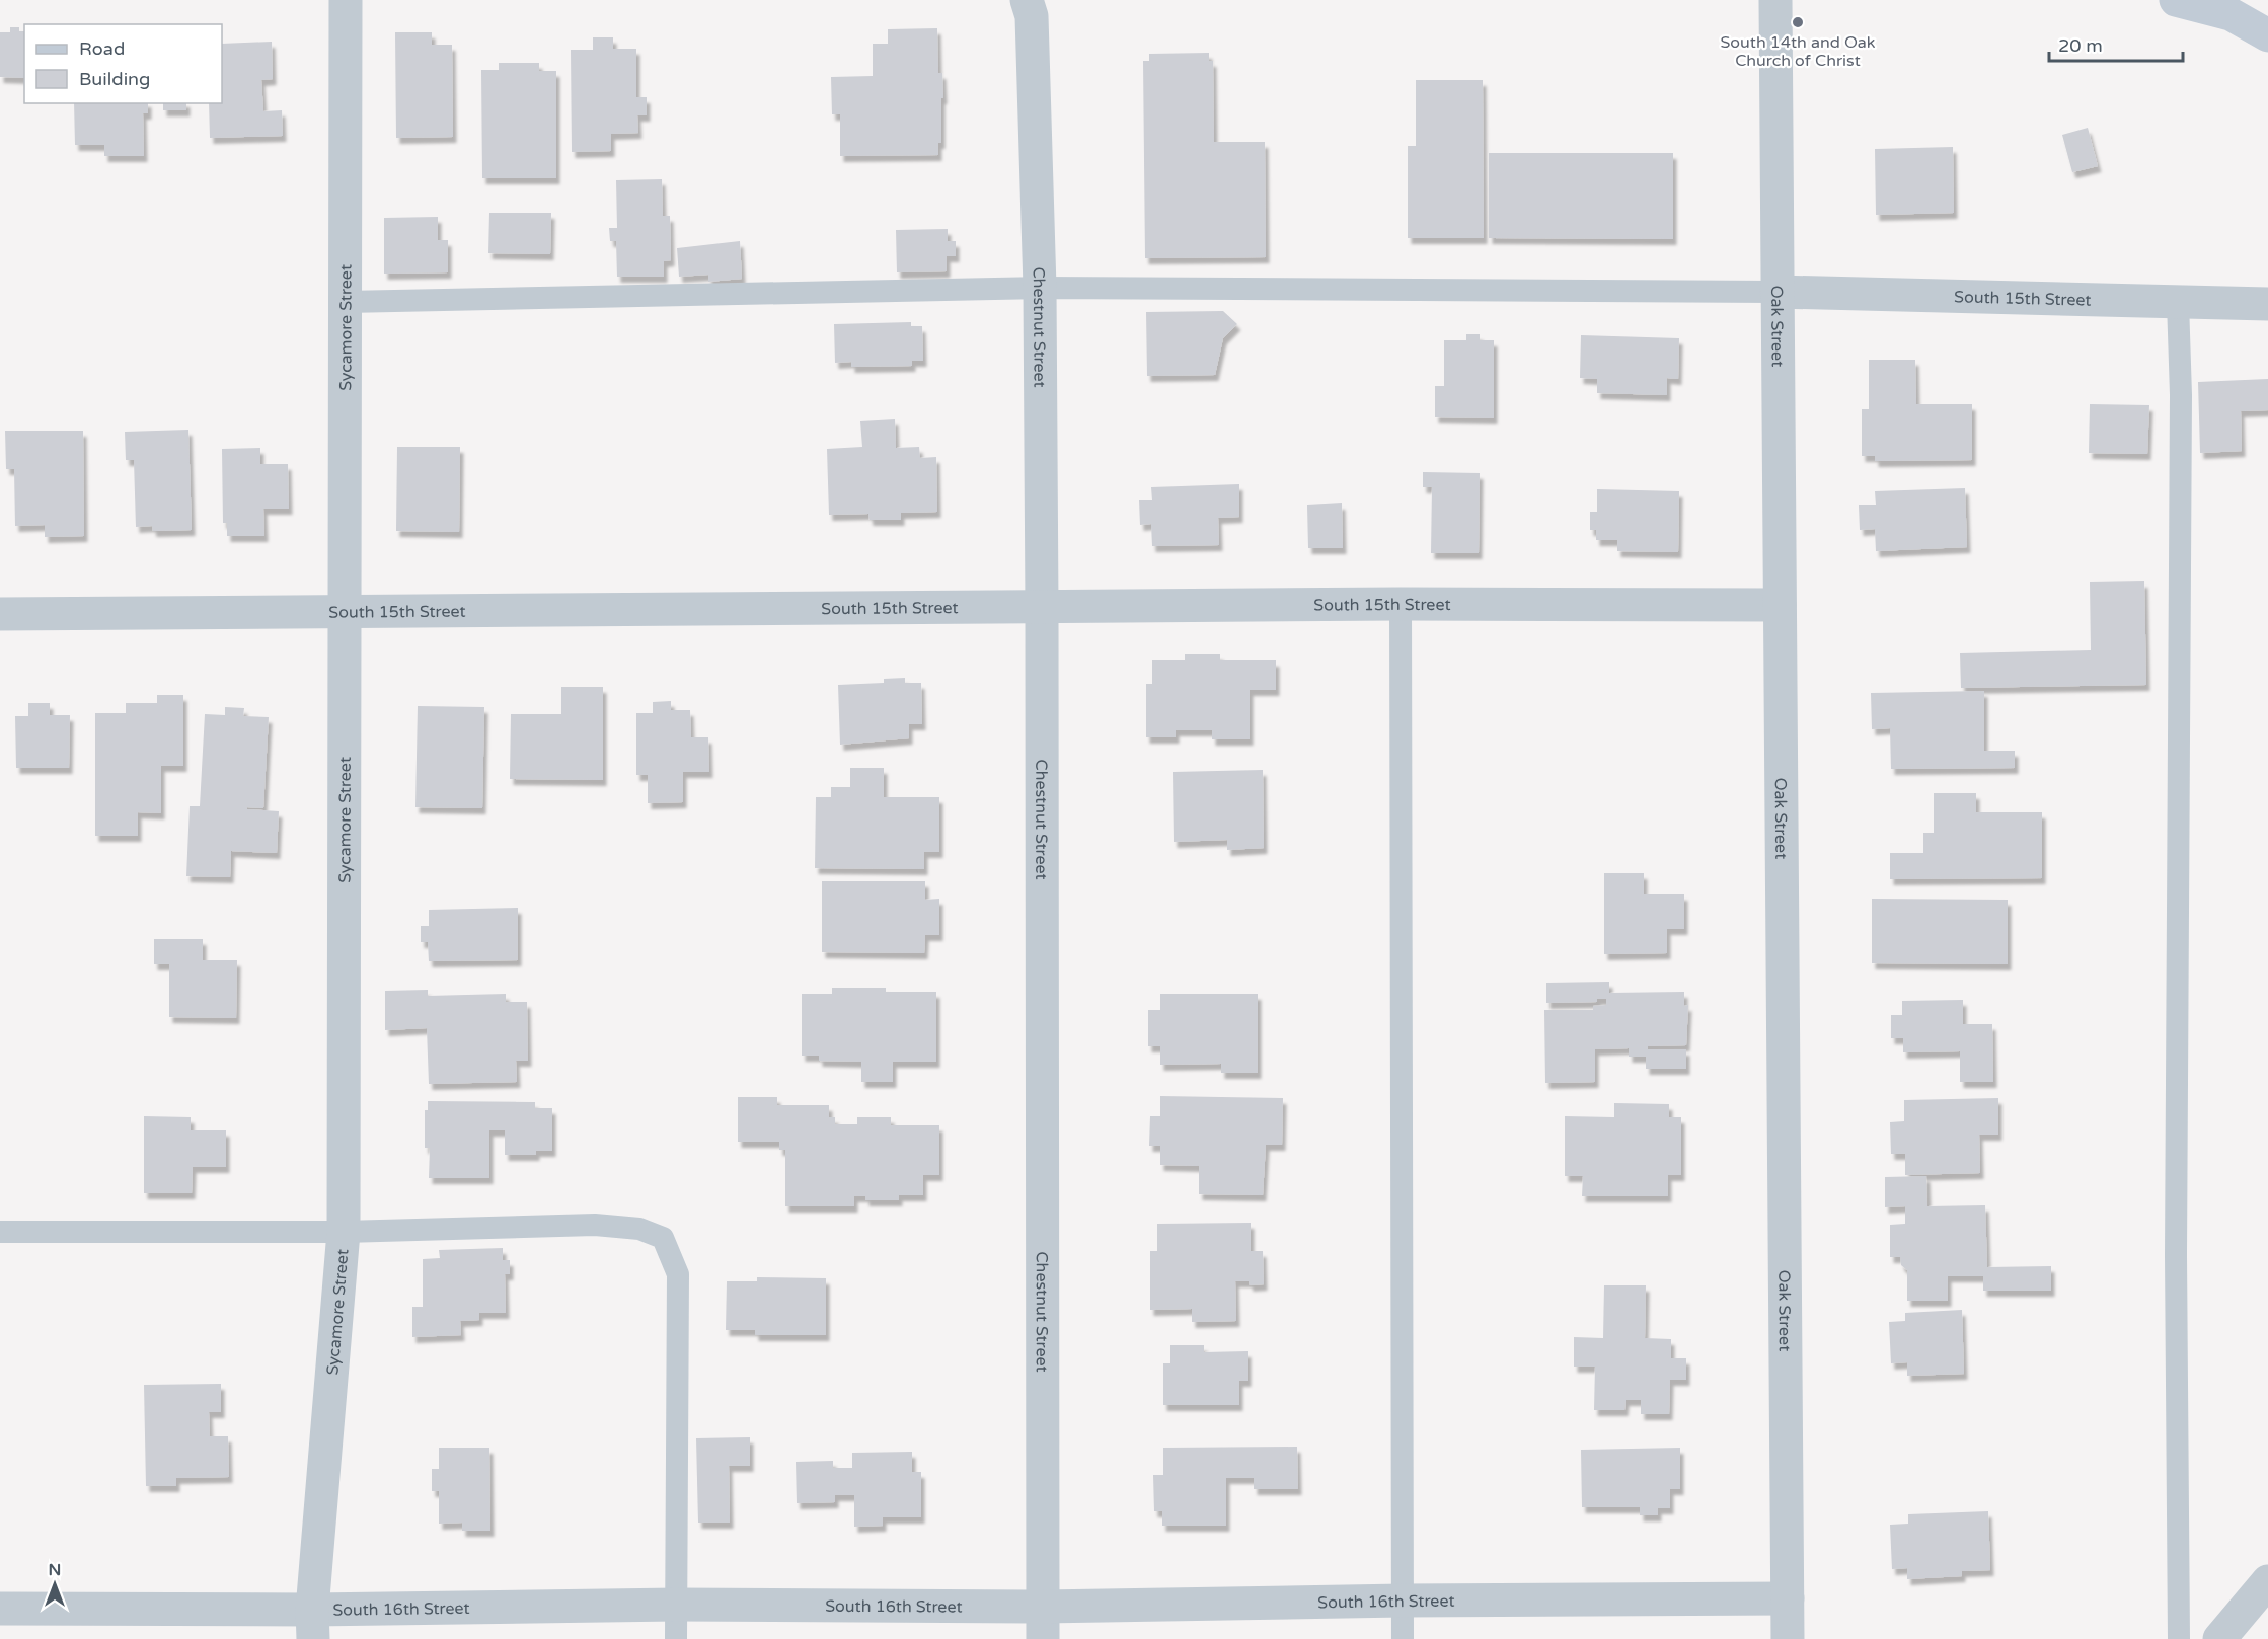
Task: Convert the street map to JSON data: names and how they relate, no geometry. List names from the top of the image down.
{
  "streets": {
    "street": [
      "South 15th Street",
      "Chestnut Street",
      "Oak Street",
      "Sycamore Street",
      "South 16th Street"
    ]
  },
  "crossings": [
    ["South 15th Street", "Chestnut Street"],
    ["South 15th Street", "Oak Street"],
    ["South 15th Street", "Sycamore Street"],
    ["Chestnut Street", "South 16th Street"],
    ["Oak Street", "South 16th Street"],
    ["Sycamore Street", "South 16th Street"]
  ],
  "places": ["South 14th and Oak Church of Christ"],
  "legend": ["Road", "Building"],
  "scale_bar": "20 m",
  "north": "top"
}
